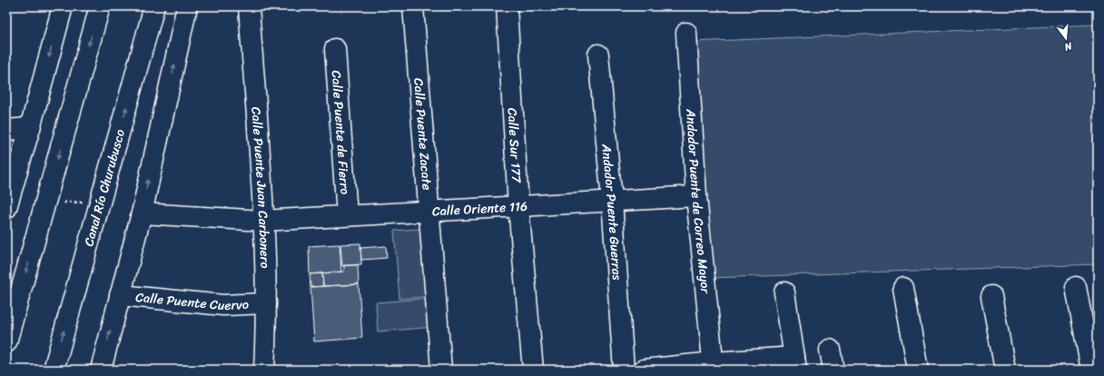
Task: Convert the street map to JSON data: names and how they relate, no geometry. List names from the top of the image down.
{
  "streets": {
    "street": [
      "Calle Puente de Fierro",
      "Calle Puente Zacate",
      "Calle Sur 177",
      "Canal Río Churubusco",
      "Calle Puente Juan Carbonero",
      "Andador Puente de Correo Mayor",
      "Calle Oriente 116",
      "Andador Puente Guerras",
      "Calle Puente Cuervo"
    ]
  },
  "crossings": [
    ["Calle Puente de Fierro", "Calle Oriente 116"],
    ["Calle Puente Zacate", "Calle Oriente 116"],
    ["Calle Sur 177", "Calle Oriente 116"],
    ["Calle Puente Juan Carbonero", "Calle Oriente 116"],
    ["Calle Puente Juan Carbonero", "Calle Puente Cuervo"],
    ["Andador Puente de Correo Mayor", "Calle Oriente 116"],
    ["Calle Oriente 116", "Andador Puente Guerras"]
  ],
  "north": "bottom"
}
